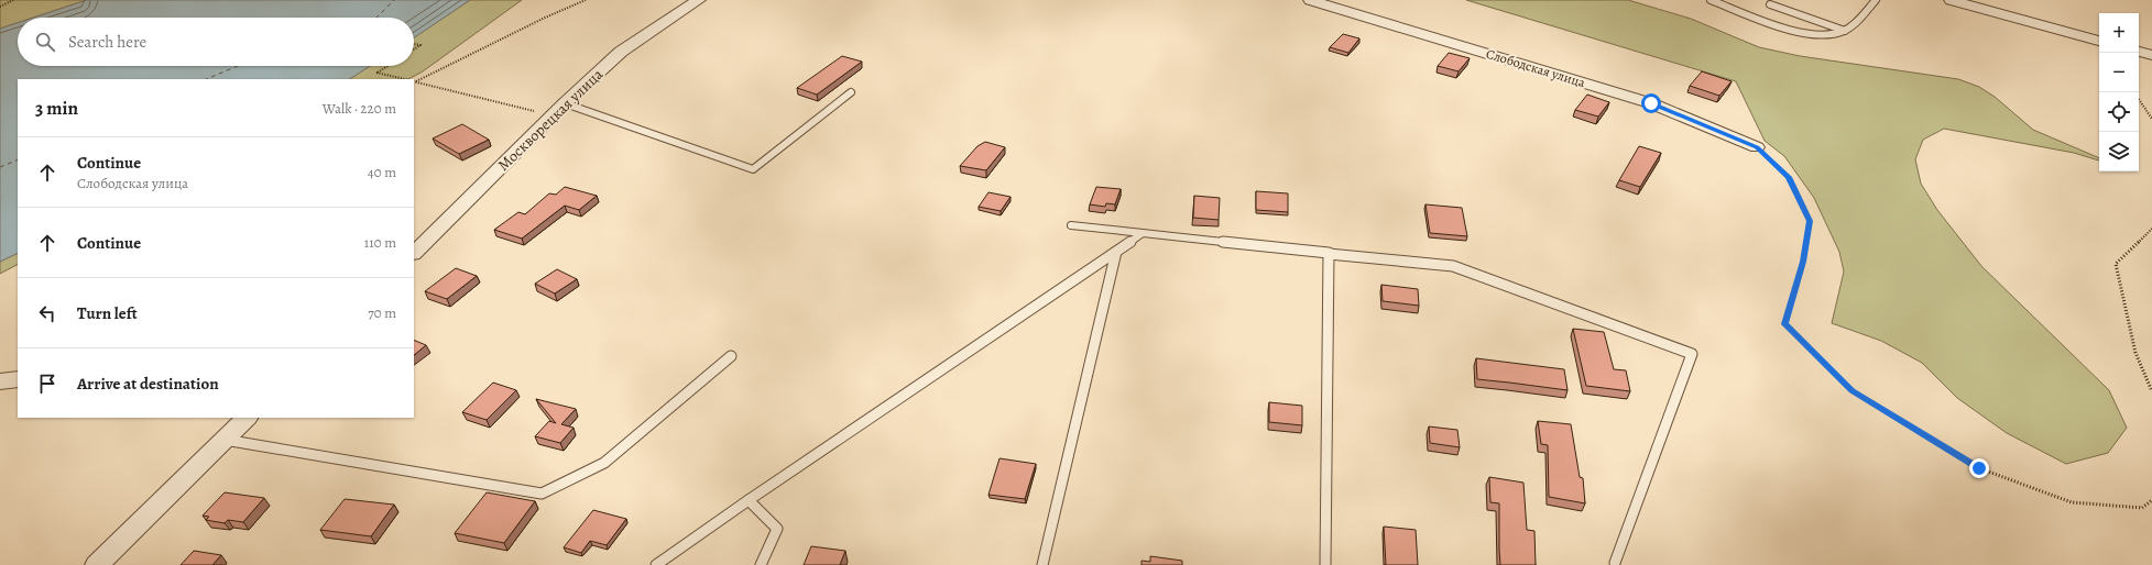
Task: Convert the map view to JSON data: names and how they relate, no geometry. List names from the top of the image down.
{
  "streets": {
    "street": ["Слободская улица", "Москворецкая улица"]
  },
  "page": {
    "map_buttons": ["+", "−"],
    "search": "Search here",
    "heading": ["3 min", "Walk · 220 m"],
    "list": [
      ["Continue", "Слободская улица", "40 m"],
      ["Continue", "110 m"],
      ["Turn left", "70 m"],
      "Arrive at destination"
    ]
  }
}
